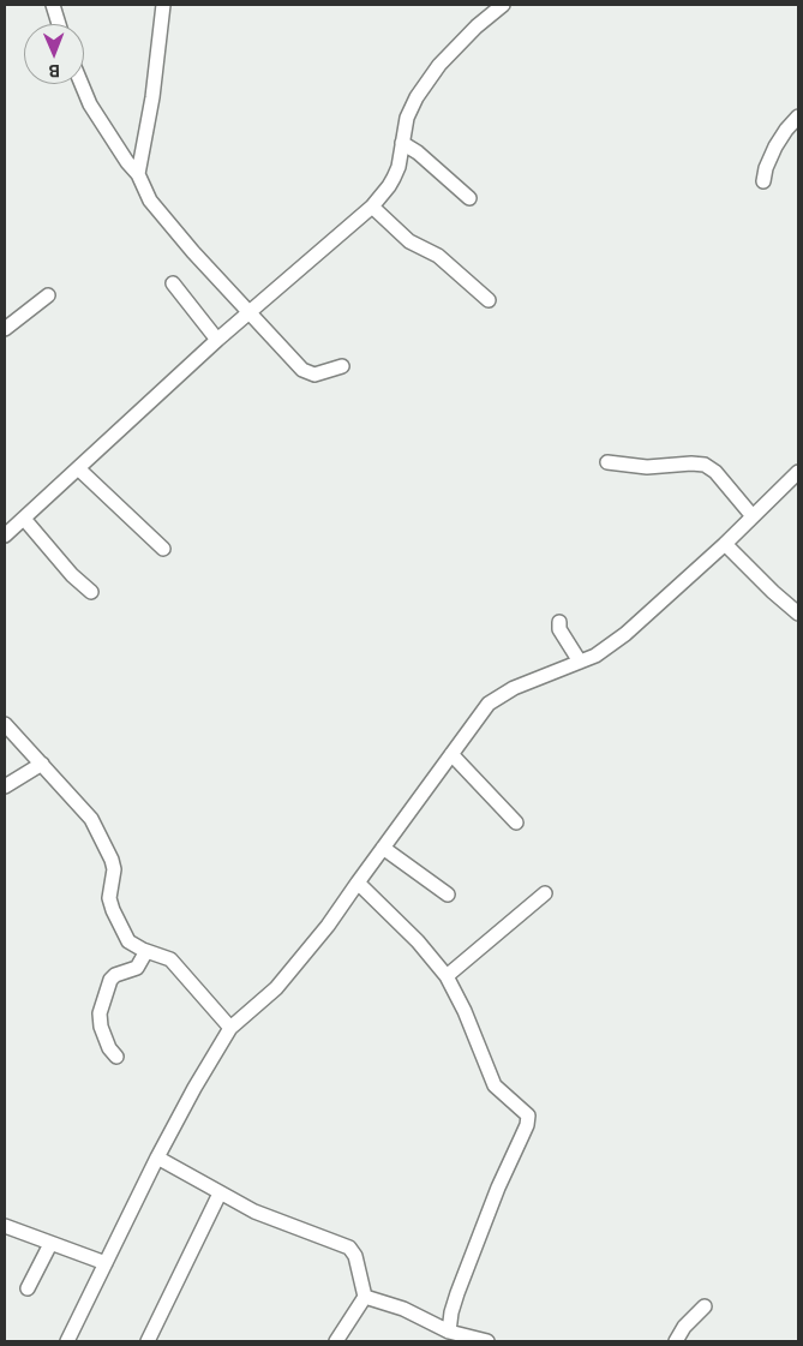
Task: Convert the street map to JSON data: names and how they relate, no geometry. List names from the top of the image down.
{
  "north": "bottom"
}
